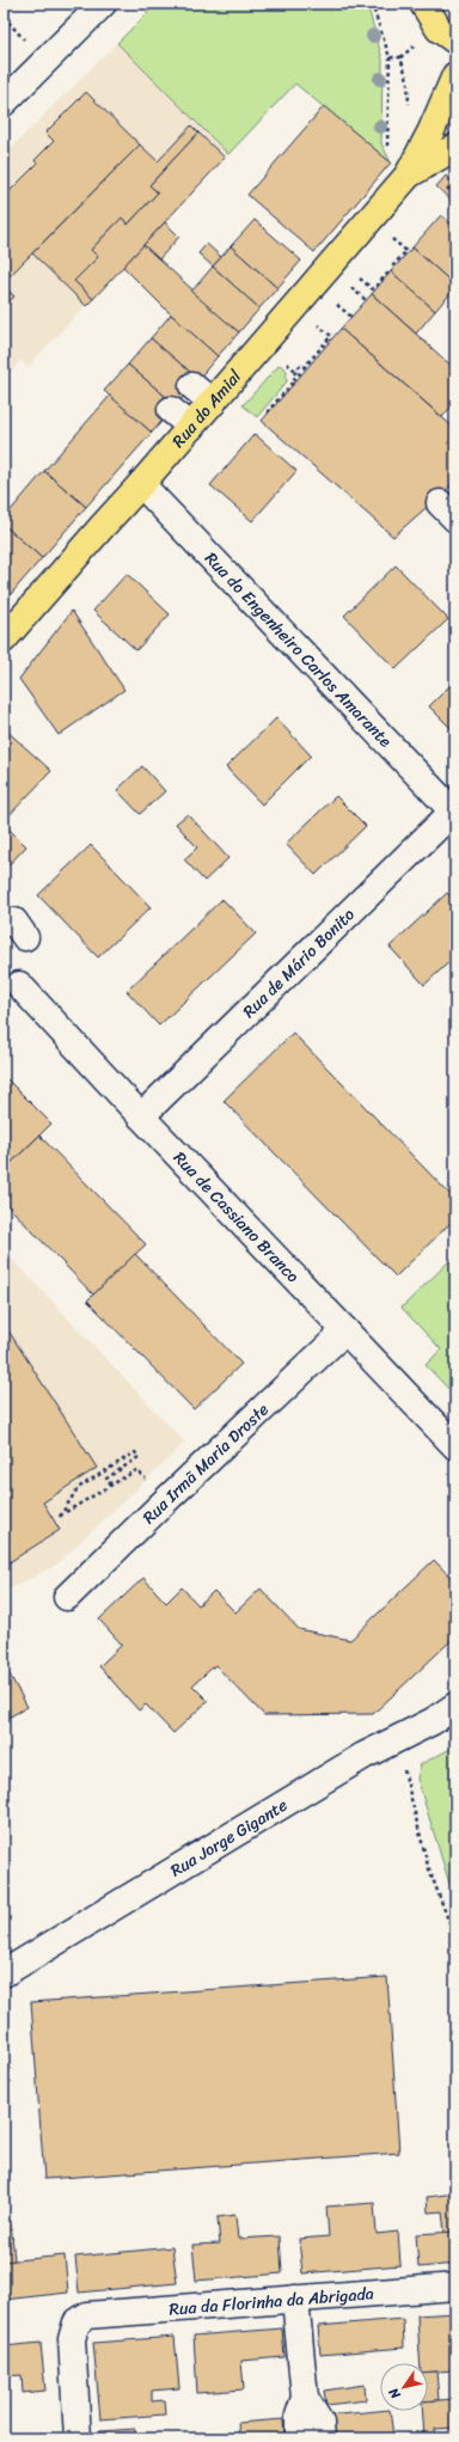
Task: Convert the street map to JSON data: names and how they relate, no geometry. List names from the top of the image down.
{
  "streets": {
    "main road": ["Rua do Amial"],
    "street": [
      "Rua do Engenheiro Carlos Amarante",
      "Rua de Mário Bonito",
      "Rua de Cassiano Branco",
      "Rua Irmã Maria Droste",
      "Rua Jorge Gigante",
      "Rua da Florinha da Abrigada"
    ]
  },
  "crossings": [
    ["Rua do Amial", "Rua do Engenheiro Carlos Amarante"],
    ["Rua do Engenheiro Carlos Amarante", "Rua de Mário Bonito"],
    ["Rua de Mário Bonito", "Rua de Cassiano Branco"],
    ["Rua de Cassiano Branco", "Rua Irmã Maria Droste"]
  ],
  "north": "bottom left"
}
